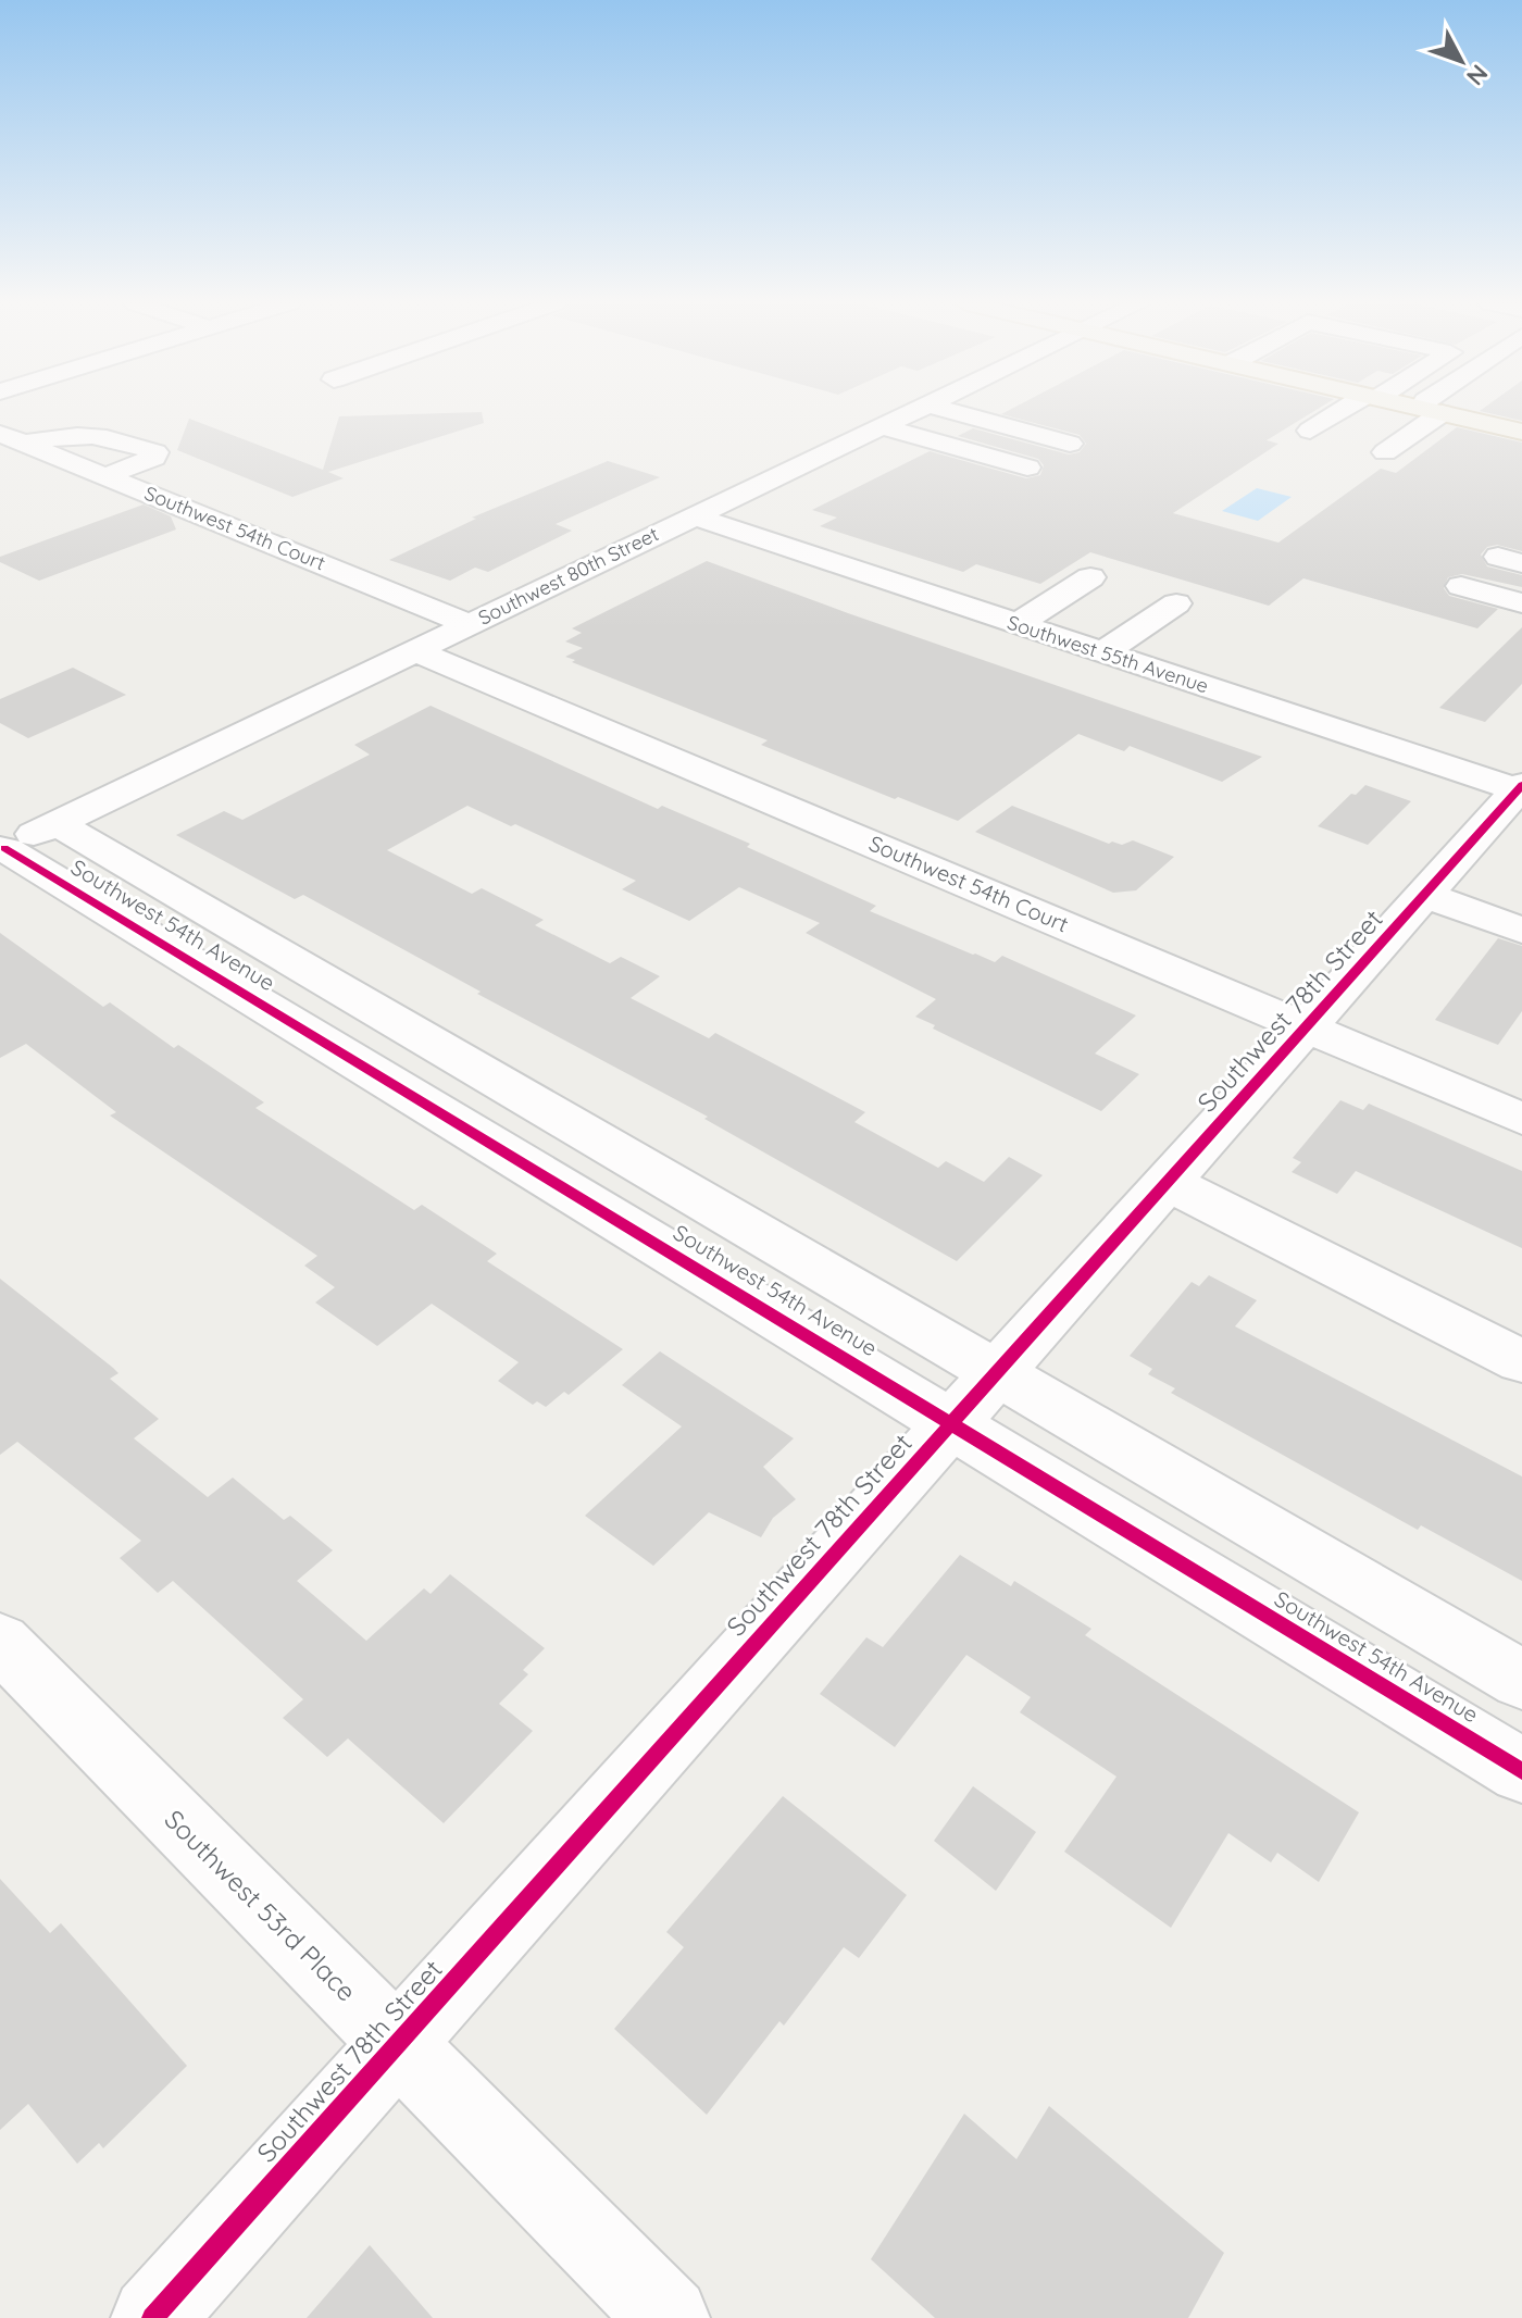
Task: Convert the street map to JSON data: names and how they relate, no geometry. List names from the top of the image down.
{
  "streets": {
    "street": [
      "Southwest 54th Court",
      "Southwest 80th Street",
      "Southwest 55th Avenue",
      "Southwest 54th Avenue",
      "Southwest 78th Street",
      "Southwest 53rd Place"
    ]
  },
  "crossings": [
    ["Southwest 54th Court", "Southwest 80th Street"],
    ["Southwest 54th Court", "Southwest 78th Street"],
    ["Southwest 80th Street", "Southwest 55th Avenue"],
    ["Southwest 80th Street", "Southwest 54th Avenue"],
    ["Southwest 55th Avenue", "Southwest 78th Street"],
    ["Southwest 54th Avenue", "Southwest 78th Street"],
    ["Southwest 78th Street", "Southwest 53rd Place"]
  ],
  "north": "bottom right"
}
